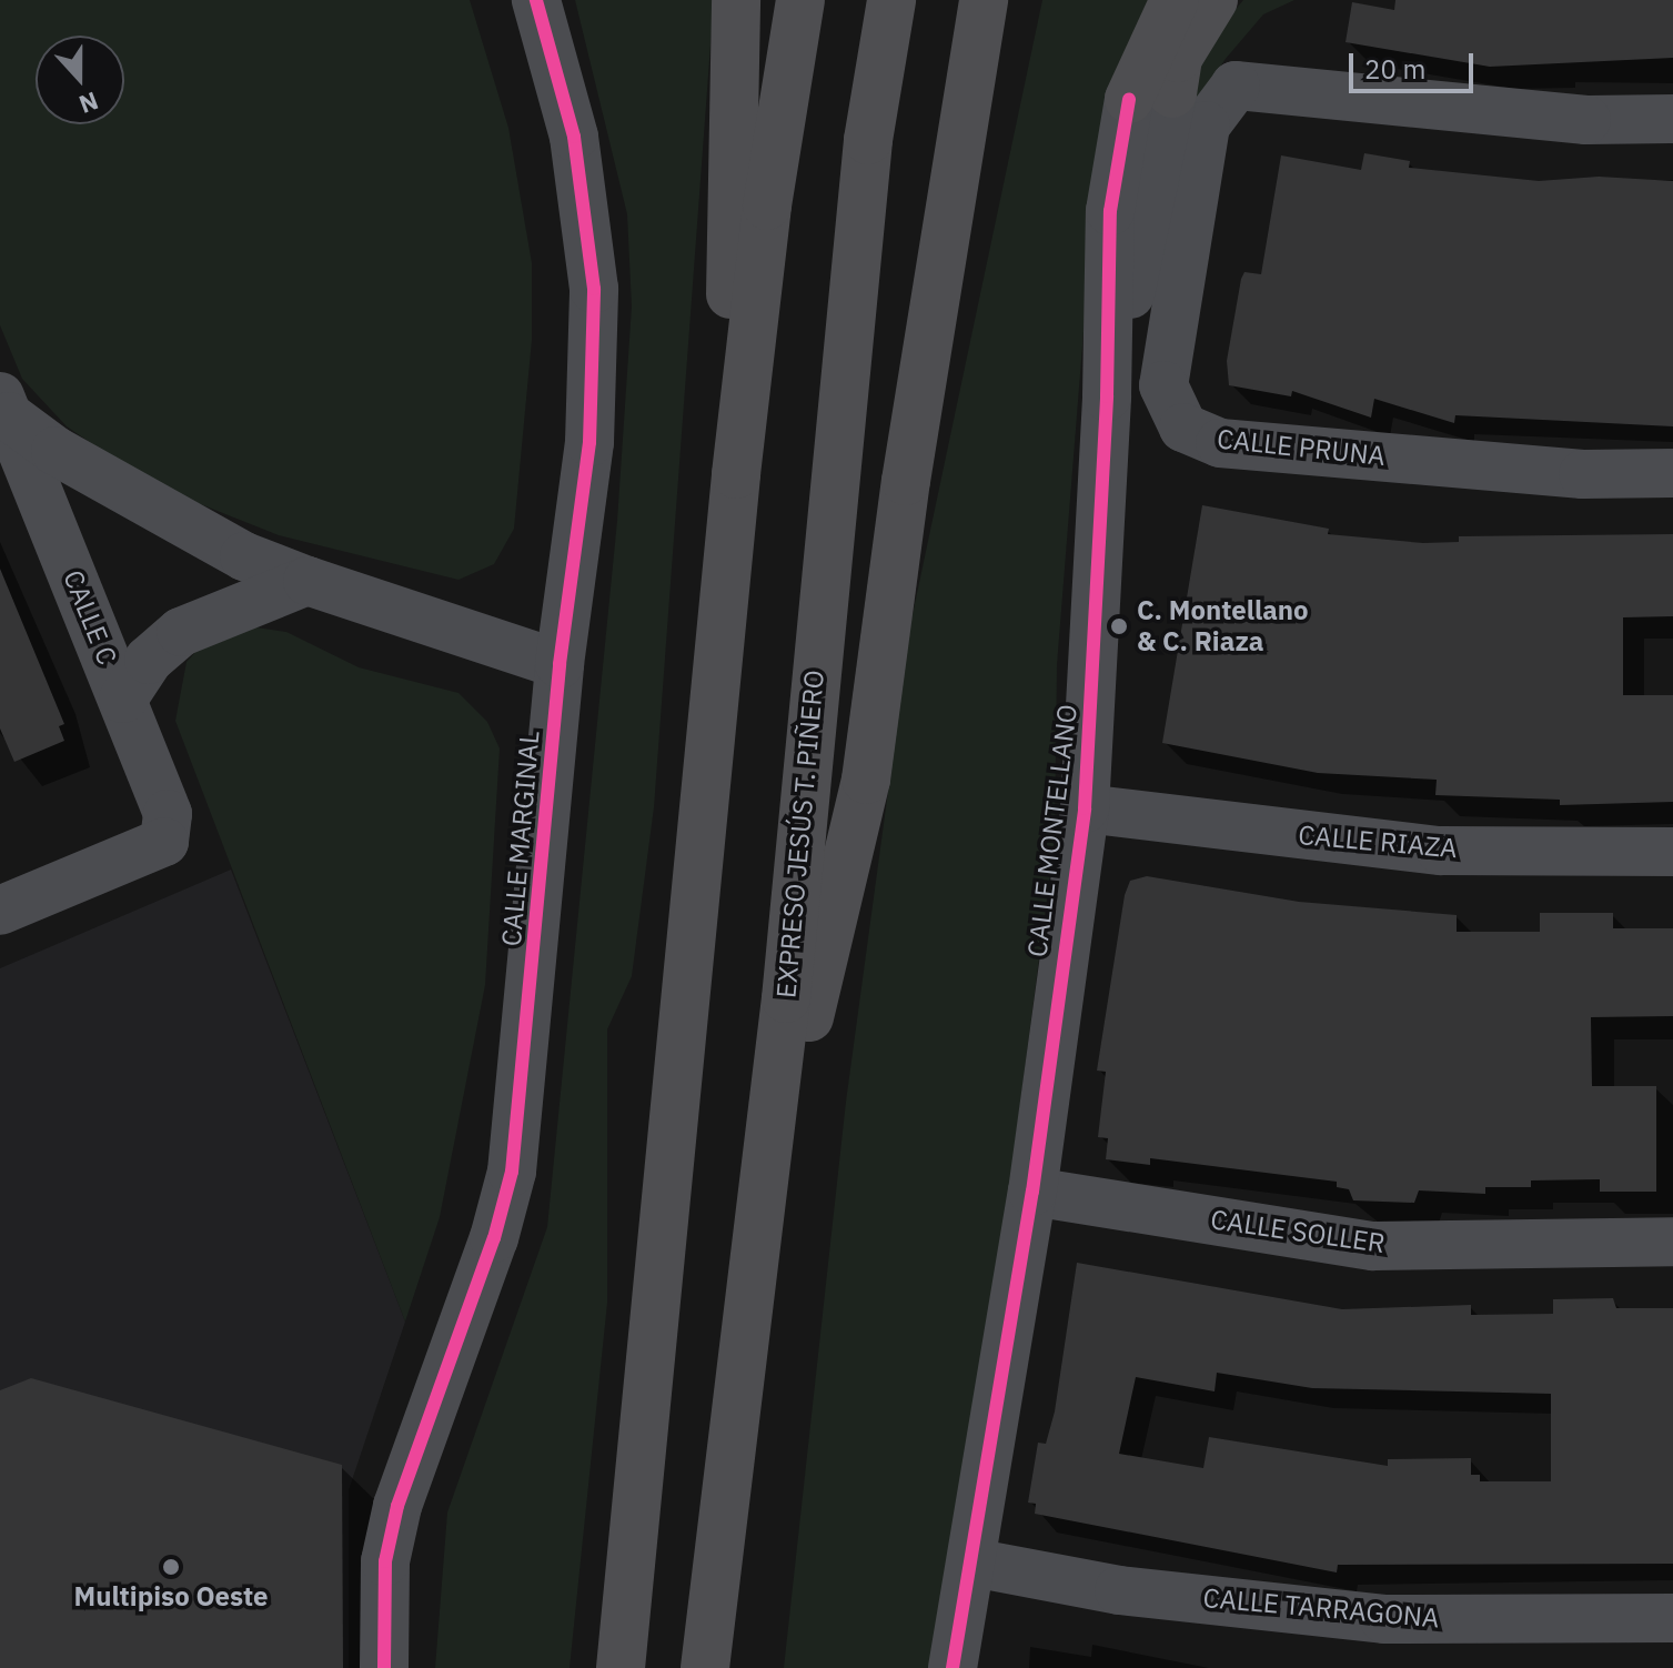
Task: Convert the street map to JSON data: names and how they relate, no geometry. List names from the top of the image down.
{
  "streets": {
    "highway": ["EXPRESO JESÚS T. PIÑERO"],
    "street": [
      "CALLE PRUNA",
      "CALLE C",
      "CALLE MONTELLANO",
      "CALLE MARGINAL",
      "CALLE RIAZA",
      "CALLE SOLLER",
      "CALLE TARRAGONA"
    ]
  },
  "crossings": [
    ["CALLE MONTELLANO", "CALLE RIAZA"],
    ["CALLE MONTELLANO", "CALLE SOLLER"],
    ["CALLE MONTELLANO", "CALLE TARRAGONA"]
  ],
  "places": ["C. Montellano & C. Riaza", "Multipiso Oeste"],
  "scale_bar": "20 m",
  "north": "bottom"
}
